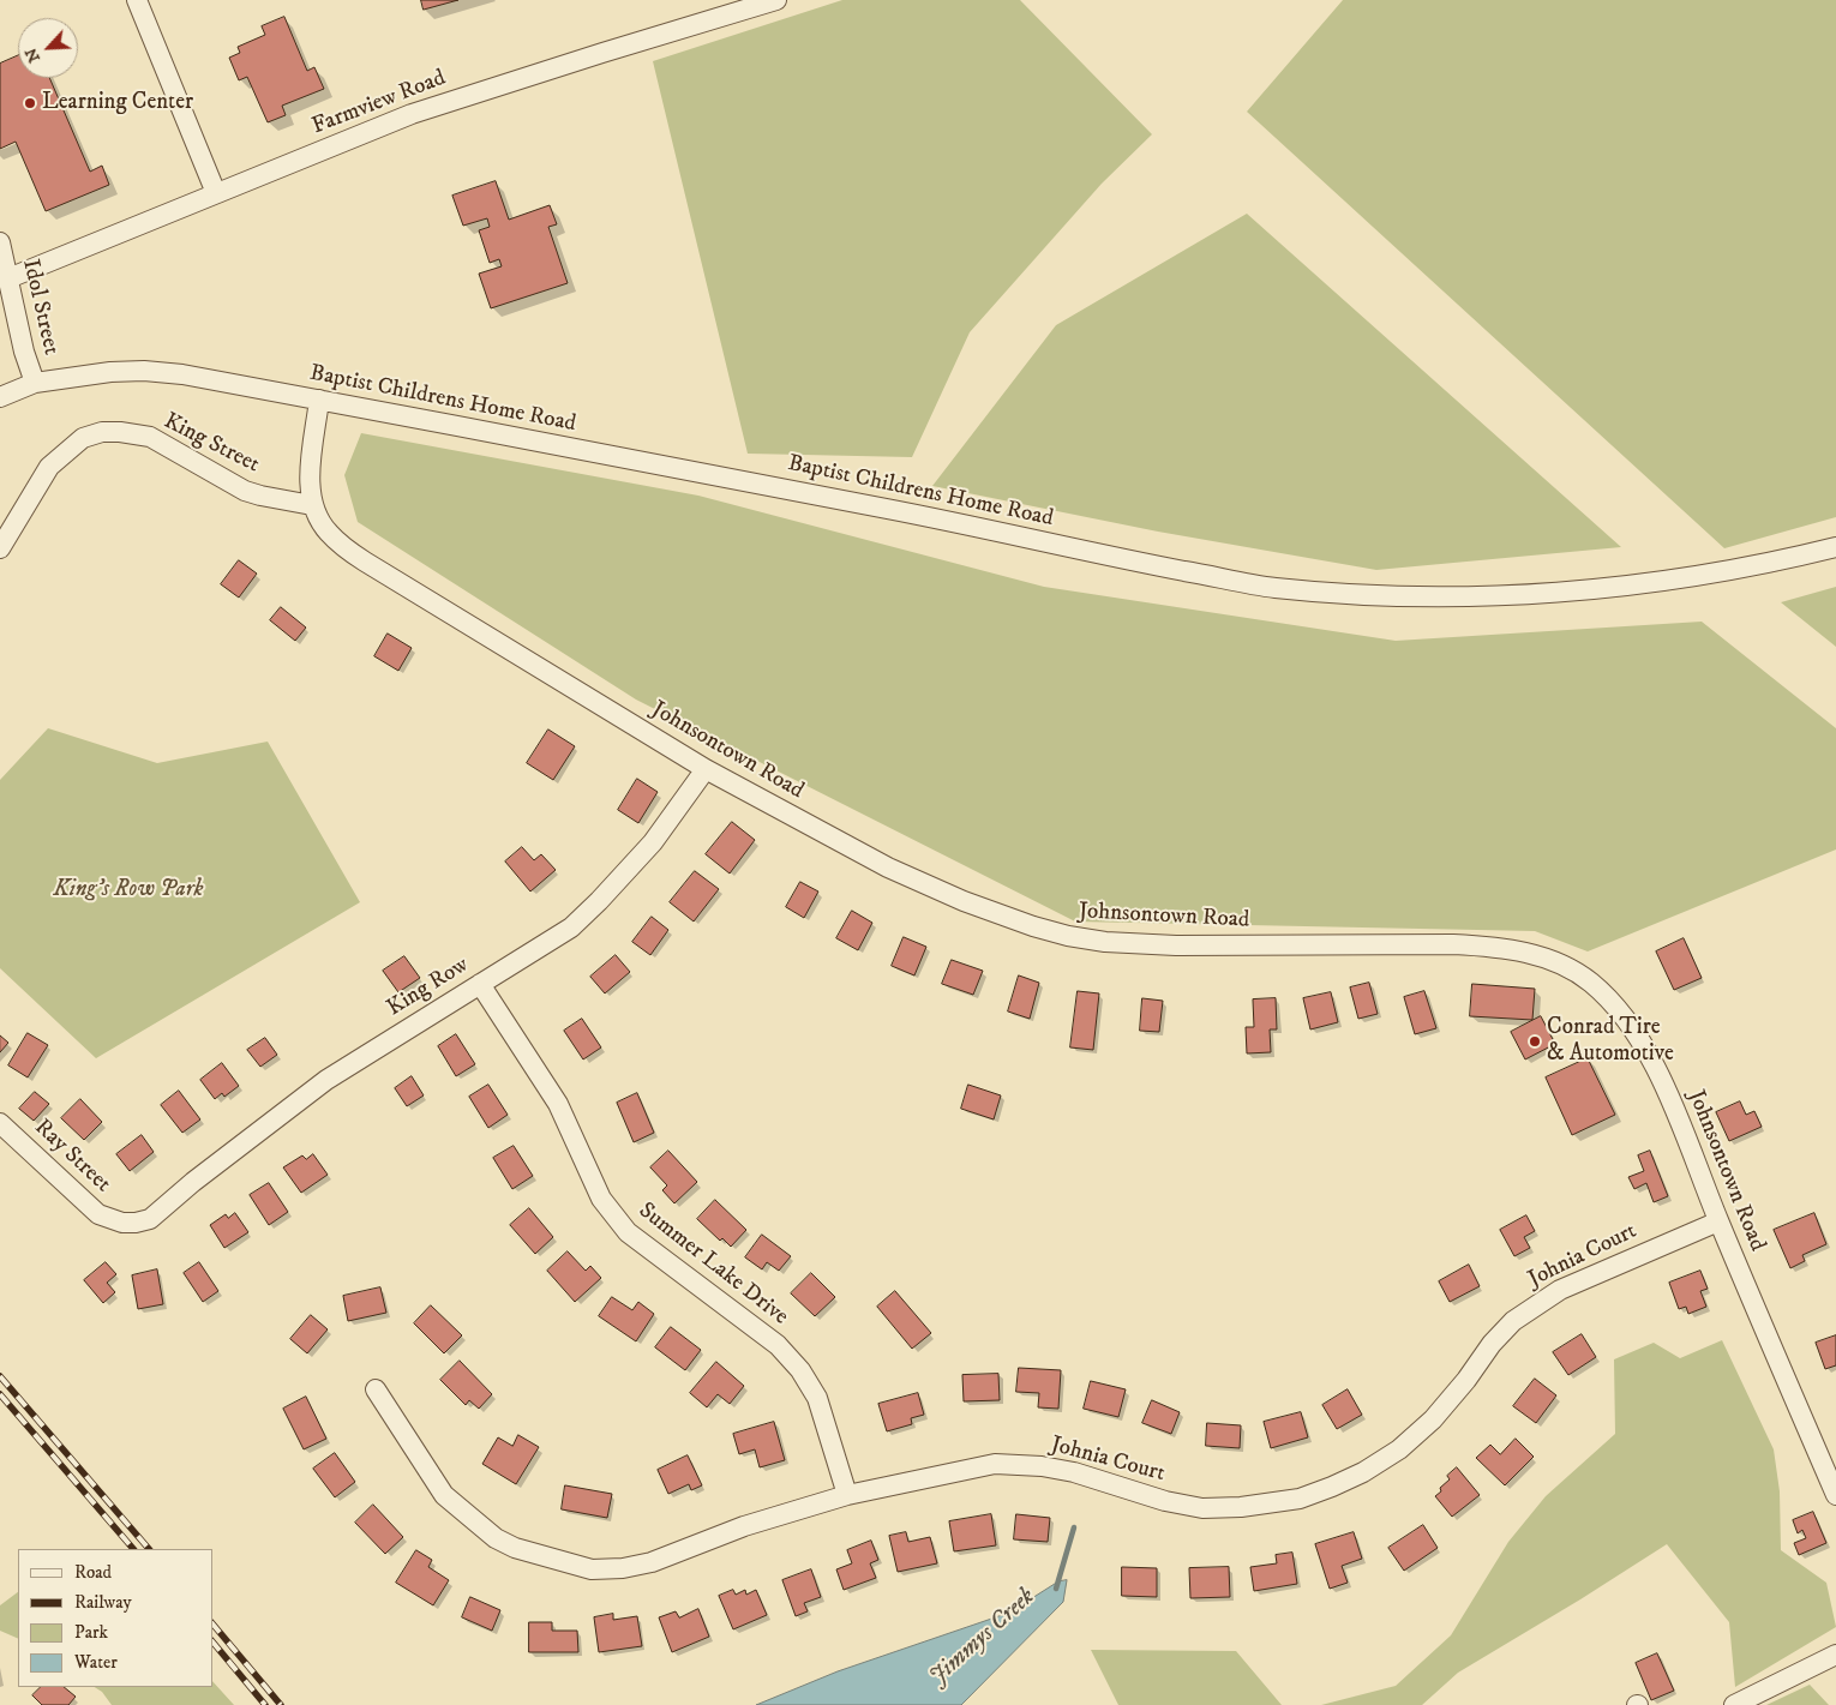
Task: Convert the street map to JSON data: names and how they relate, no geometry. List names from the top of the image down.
{
  "streets": {
    "street": [
      "Farmview Road",
      "Idol Street",
      "Baptist Childrens Home Road",
      "King Street",
      "Johnsontown Road",
      "King Row",
      "Ray Street",
      "Johnia Court",
      "Summer Lake Drive"
    ]
  },
  "crossings": [
    ["Farmview Road", "Idol Street"],
    ["Idol Street", "Baptist Childrens Home Road"],
    ["Baptist Childrens Home Road", "Johnsontown Road"],
    ["King Street", "Johnsontown Road"],
    ["Johnsontown Road", "King Row"],
    ["Johnsontown Road", "Johnia Court"],
    ["King Row", "Ray Street"],
    ["King Row", "Summer Lake Drive"],
    ["Johnia Court", "Summer Lake Drive"]
  ],
  "water": ["Jimmys Creek"],
  "parks": ["King's Row Park"],
  "places": ["Learning Center", "Conrad Tire & Automotive"],
  "legend": [
    "Road",
    "Railway",
    "Park",
    "Water"
  ],
  "north": "bottom left"
}
